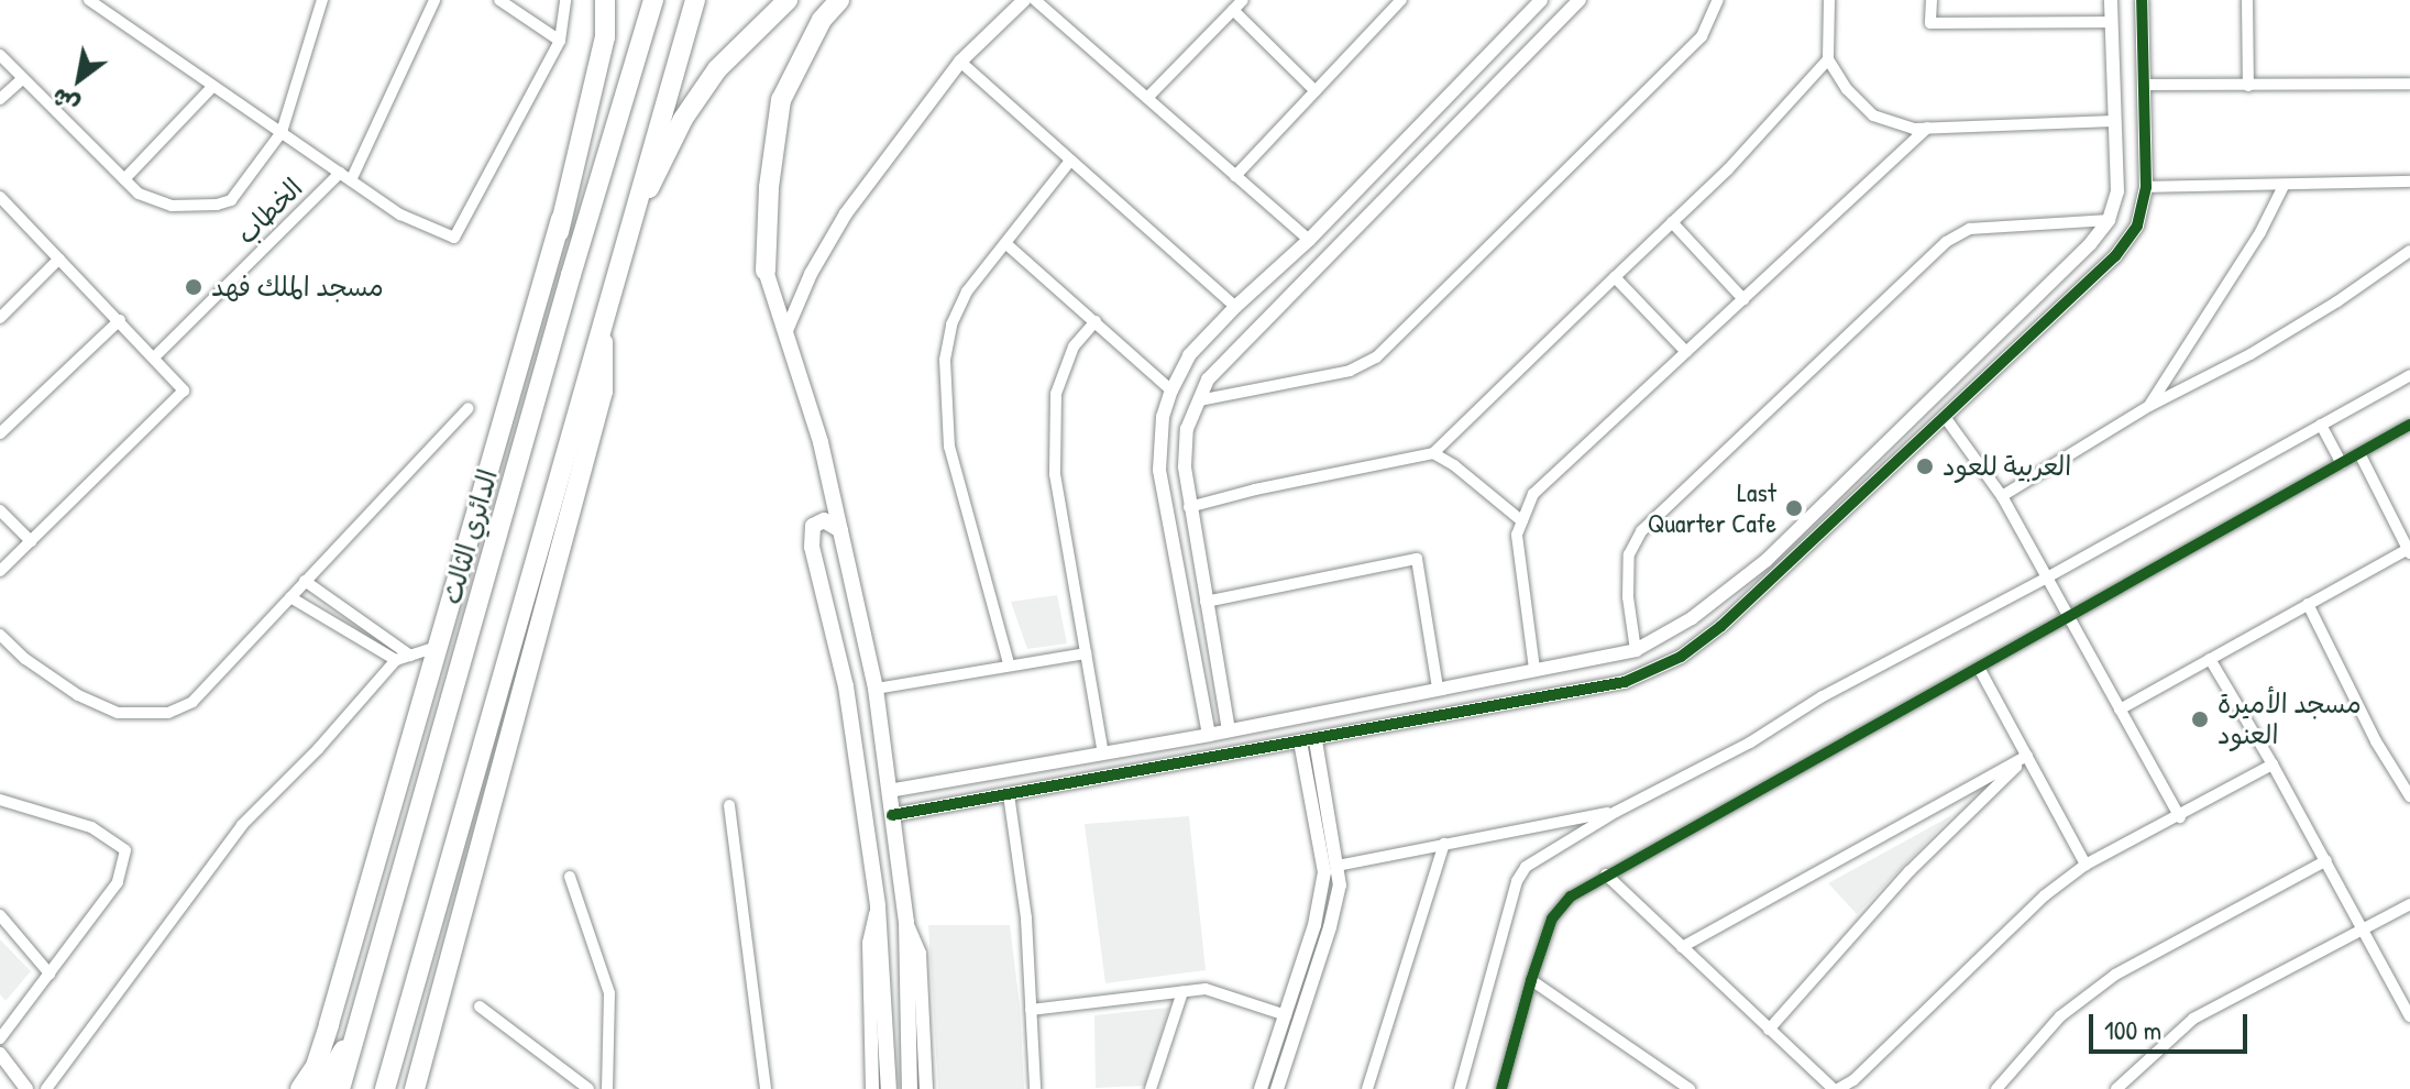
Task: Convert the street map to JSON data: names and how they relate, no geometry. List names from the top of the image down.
{
  "streets": {
    "highway": ["الدائري الثالث"],
    "street": ["الخطاب"]
  },
  "places": [
    "مسجد الملك فهد",
    "العربية للعود",
    "Last Quarter Cafe",
    "مسجد الأميرة العنود"
  ],
  "scale_bar": "100 m",
  "north": "bottom left"
}
